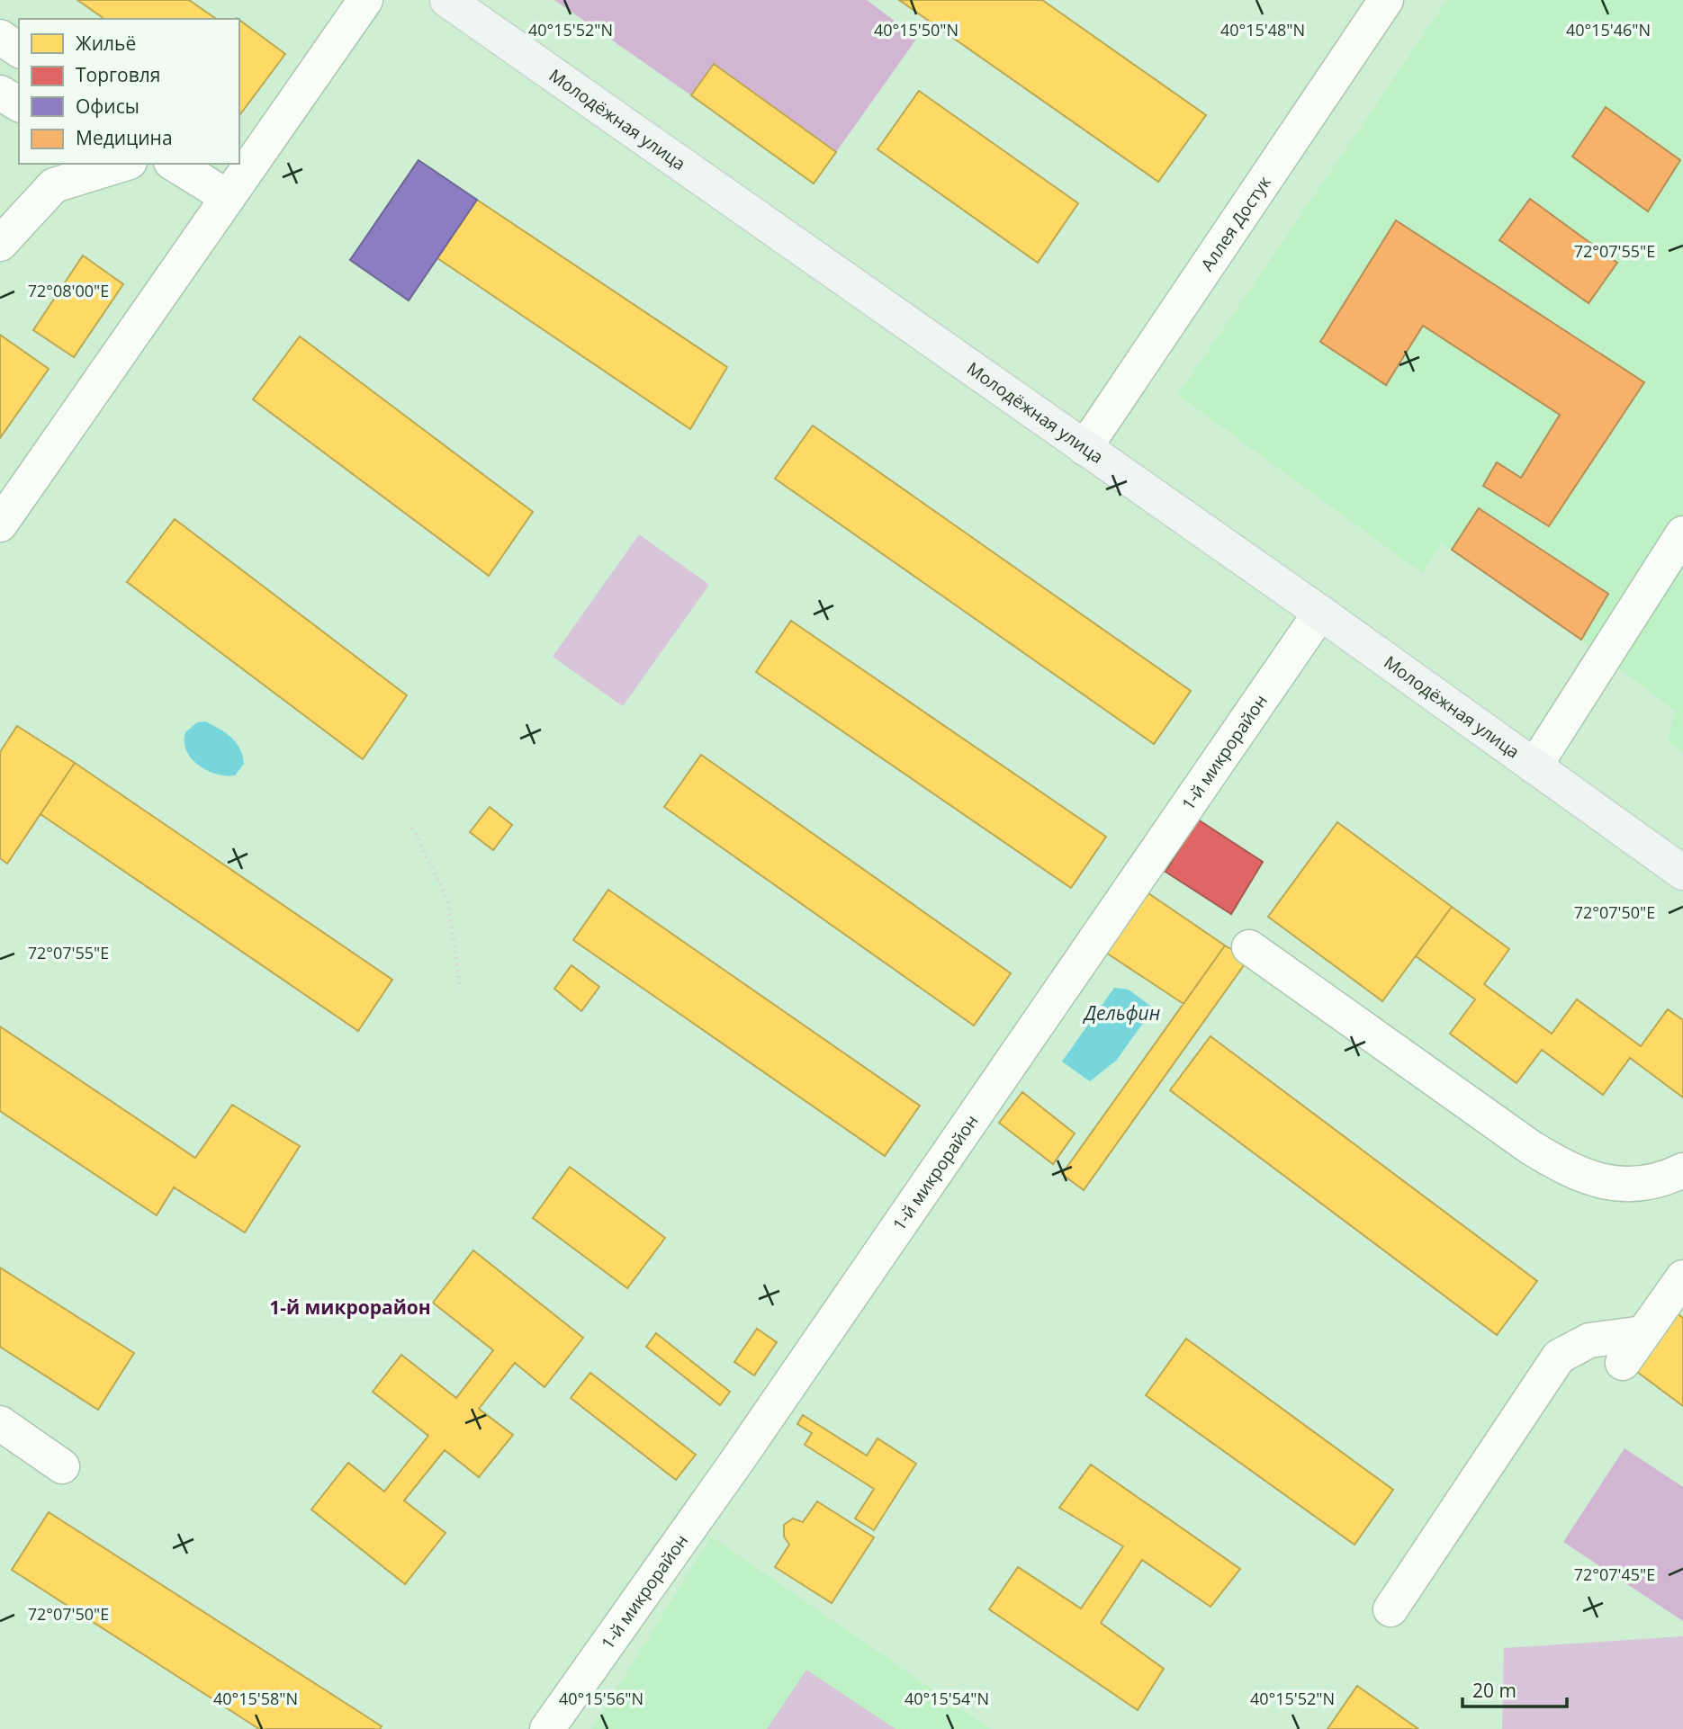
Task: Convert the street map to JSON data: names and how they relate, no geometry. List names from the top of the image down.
{
  "streets": {
    "main road": ["Молодёжная улица"],
    "street": ["Аллея Достук", "1-й микрорайон"]
  },
  "crossings": [
    ["Молодёжная улица", "Аллея Достук"],
    ["Молодёжная улица", "1-й микрорайон"]
  ],
  "districts": ["1-й микрорайон"],
  "water": ["Дельфин"],
  "legend": [
    "Жильё",
    "Торговля",
    "Офисы",
    "Медицина"
  ],
  "scale_bar": "20 m",
  "coordinates": [
    "40°15'52\"N",
    "40°15'50\"N",
    "40°15'48\"N",
    "40°15'46\"N",
    "72°07'55\"E",
    "72°08'00\"E",
    "72°07'50\"E",
    "72°07'45\"E",
    "40°15'58\"N",
    "40°15'56\"N",
    "40°15'54\"N"
  ]
}
